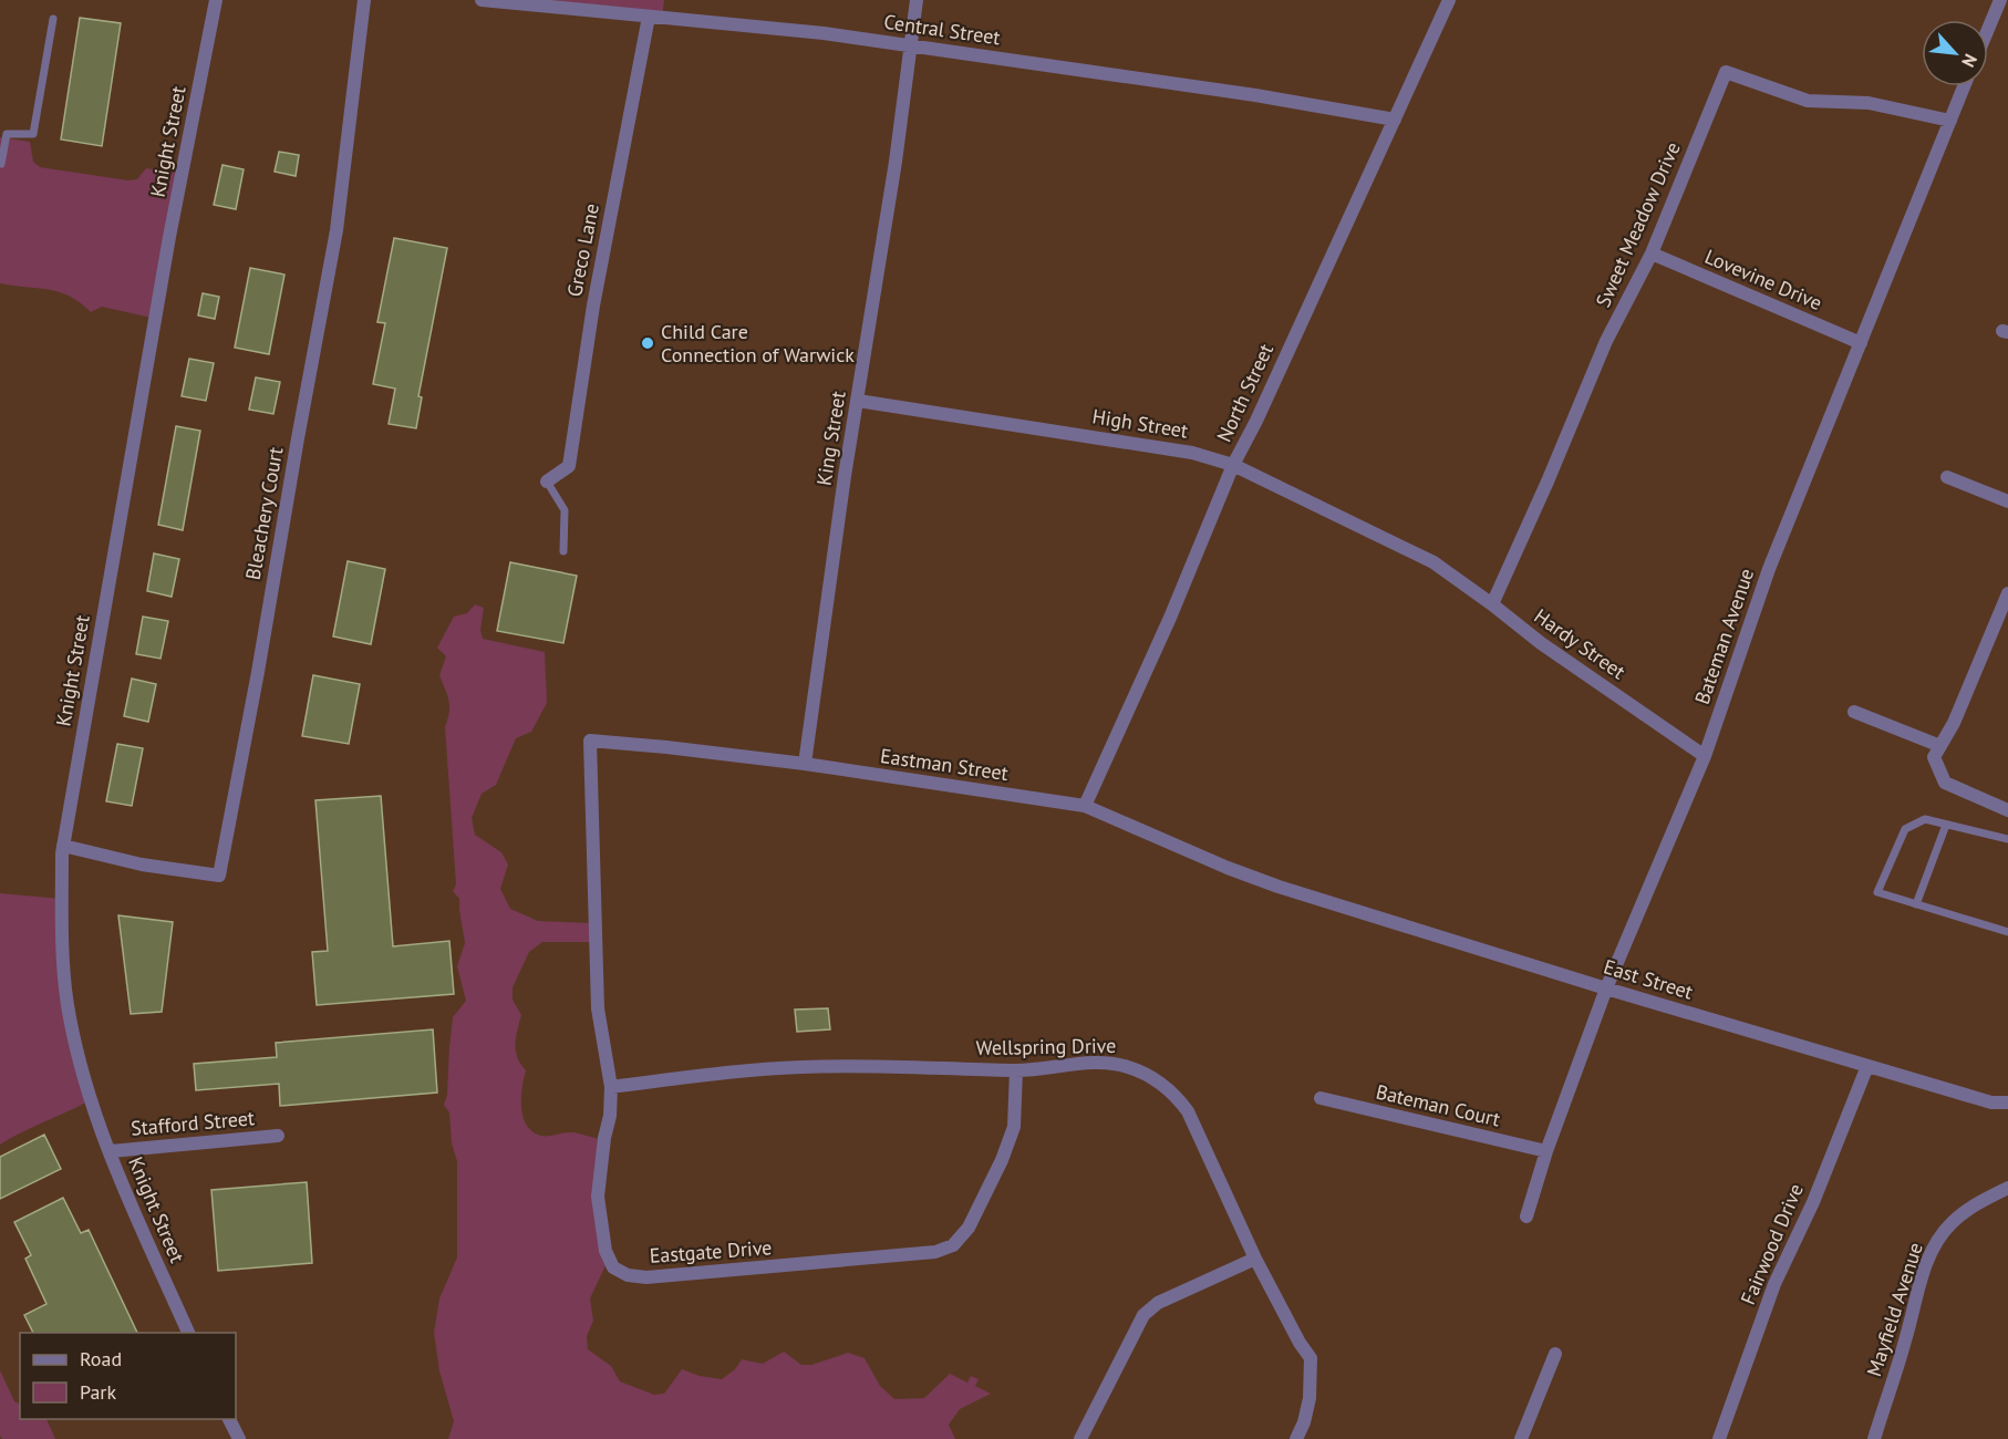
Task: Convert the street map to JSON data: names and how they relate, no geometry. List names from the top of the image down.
{
  "streets": {
    "street": [
      "Central Street",
      "Knight Street",
      "Sweet Meadow Drive",
      "Greco Lane",
      "Lovevine Drive",
      "North Street",
      "High Street",
      "King Street",
      "Bleachery Court",
      "Bateman Avenue",
      "Hardy Street",
      "Eastman Street",
      "East Street",
      "Wellspring Drive",
      "Bateman Court",
      "Stafford Street",
      "Fairwood Drive",
      "Eastgate Drive",
      "Mayfield Avenue"
    ]
  },
  "crossings": [
    ["Central Street", "Greco Lane"],
    ["Central Street", "North Street"],
    ["Central Street", "King Street"],
    ["Knight Street", "Bleachery Court"],
    ["Knight Street", "Stafford Street"],
    ["Sweet Meadow Drive", "Lovevine Drive"],
    ["Sweet Meadow Drive", "Bateman Avenue"],
    ["Sweet Meadow Drive", "Hardy Street"],
    ["Lovevine Drive", "Bateman Avenue"],
    ["North Street", "High Street"],
    ["North Street", "Eastman Street"],
    ["High Street", "King Street"],
    ["High Street", "Hardy Street"],
    ["King Street", "Eastman Street"],
    ["Bateman Avenue", "Hardy Street"],
    ["Bateman Avenue", "East Street"],
    ["Bateman Avenue", "Bateman Court"],
    ["Eastman Street", "East Street"],
    ["Eastman Street", "Eastgate Drive"],
    ["East Street", "Fairwood Drive"],
    ["Wellspring Drive", "Eastgate Drive"]
  ],
  "places": ["Child Care Connection of Warwick"],
  "legend": ["Road", "Park"],
  "north": "bottom right"
}
